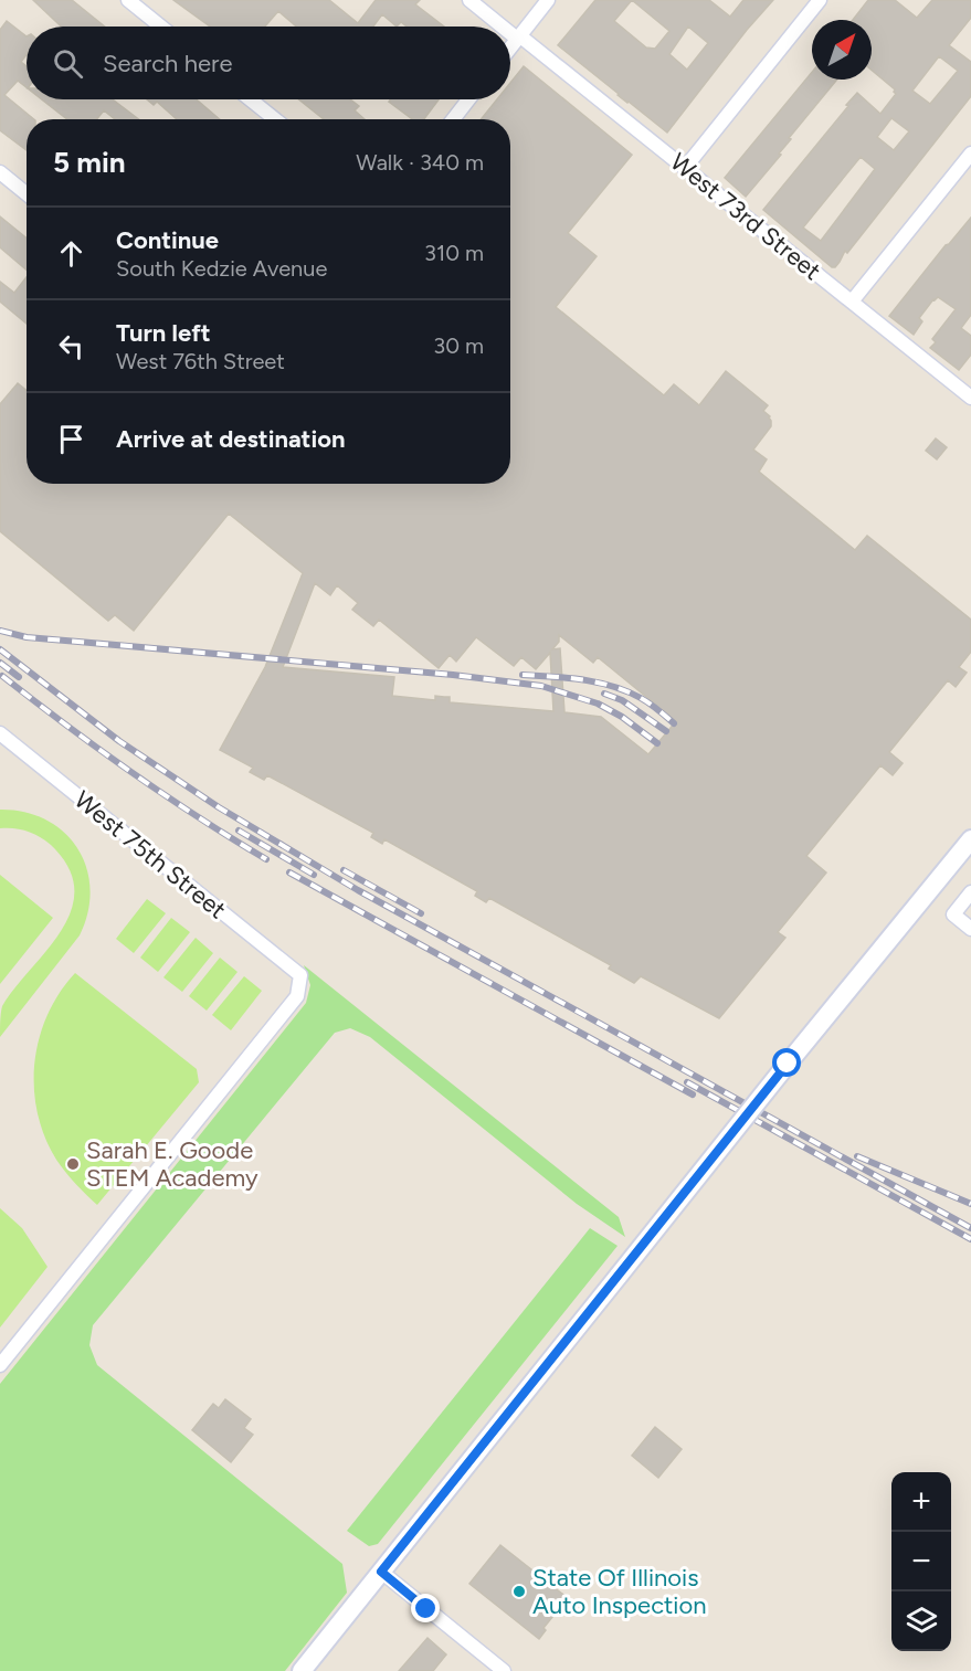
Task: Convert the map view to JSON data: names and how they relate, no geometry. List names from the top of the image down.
{
  "streets": {
    "street": ["West 73rd Street", "West 75th Street"]
  },
  "places": ["Sarah E. Goode STEM Academy", "State Of Illinois Auto Inspection"],
  "north": "top right",
  "page": {
    "search": "Search here",
    "heading": ["5 min", "Walk · 340 m"],
    "list": [
      ["Continue", "South Kedzie Avenue", "310 m"],
      ["Turn left", "West 76th Street", "30 m"],
      "Arrive at destination"
    ],
    "map_buttons": ["+", "−"]
  }
}
